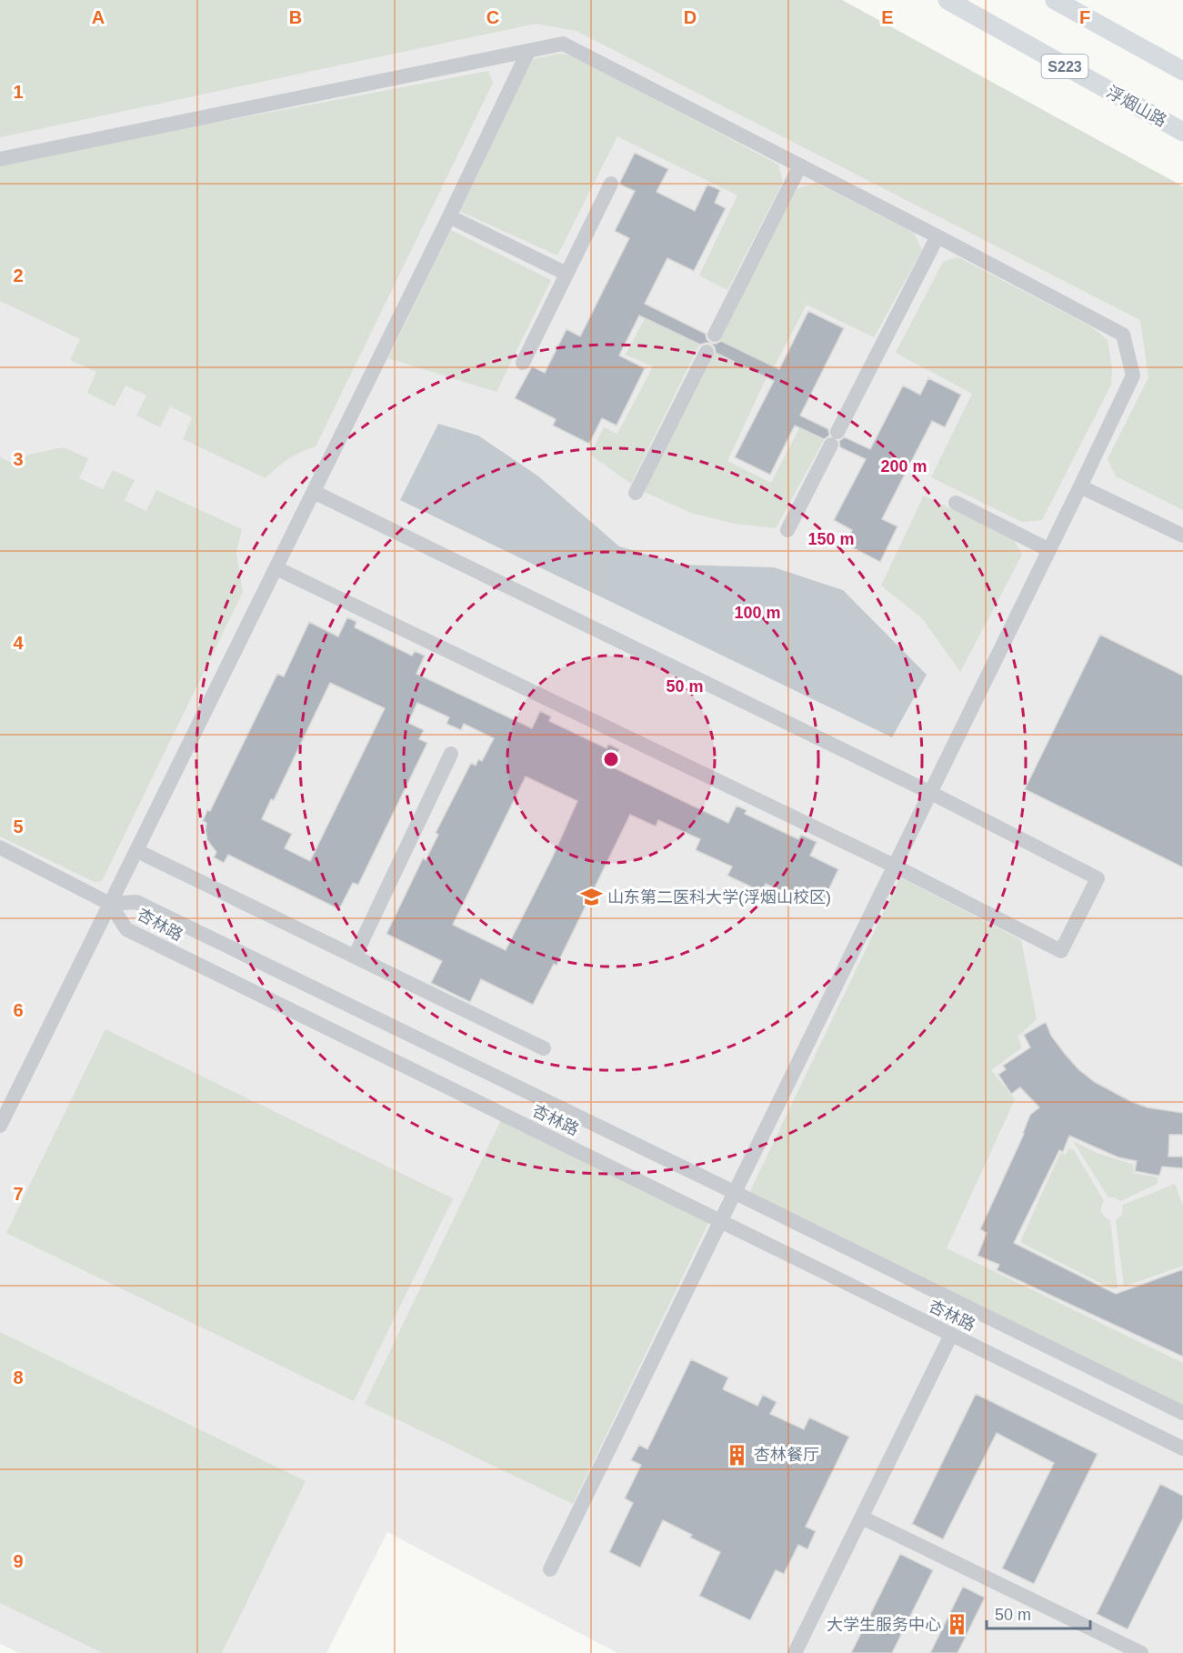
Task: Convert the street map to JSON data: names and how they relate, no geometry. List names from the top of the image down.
{
  "streets": {
    "main road": ["S223", "浮烟山路"],
    "lane": ["杏林路"]
  },
  "places": {
    "school or university": ["山东第二医科大学(浮烟山校区)"],
    "building": ["杏林餐厅", "大学生服务中心"]
  },
  "scale_bar": "50 m",
  "grid": {
    "columns": [
      "A",
      "B",
      "C",
      "D",
      "E",
      "F"
    ],
    "rows": [
      "1",
      "2",
      "3",
      "4",
      "5",
      "6",
      "7",
      "8",
      "9"
    ]
  },
  "rings": [
    "200 m",
    "150 m",
    "100 m",
    "50 m"
  ]
}
